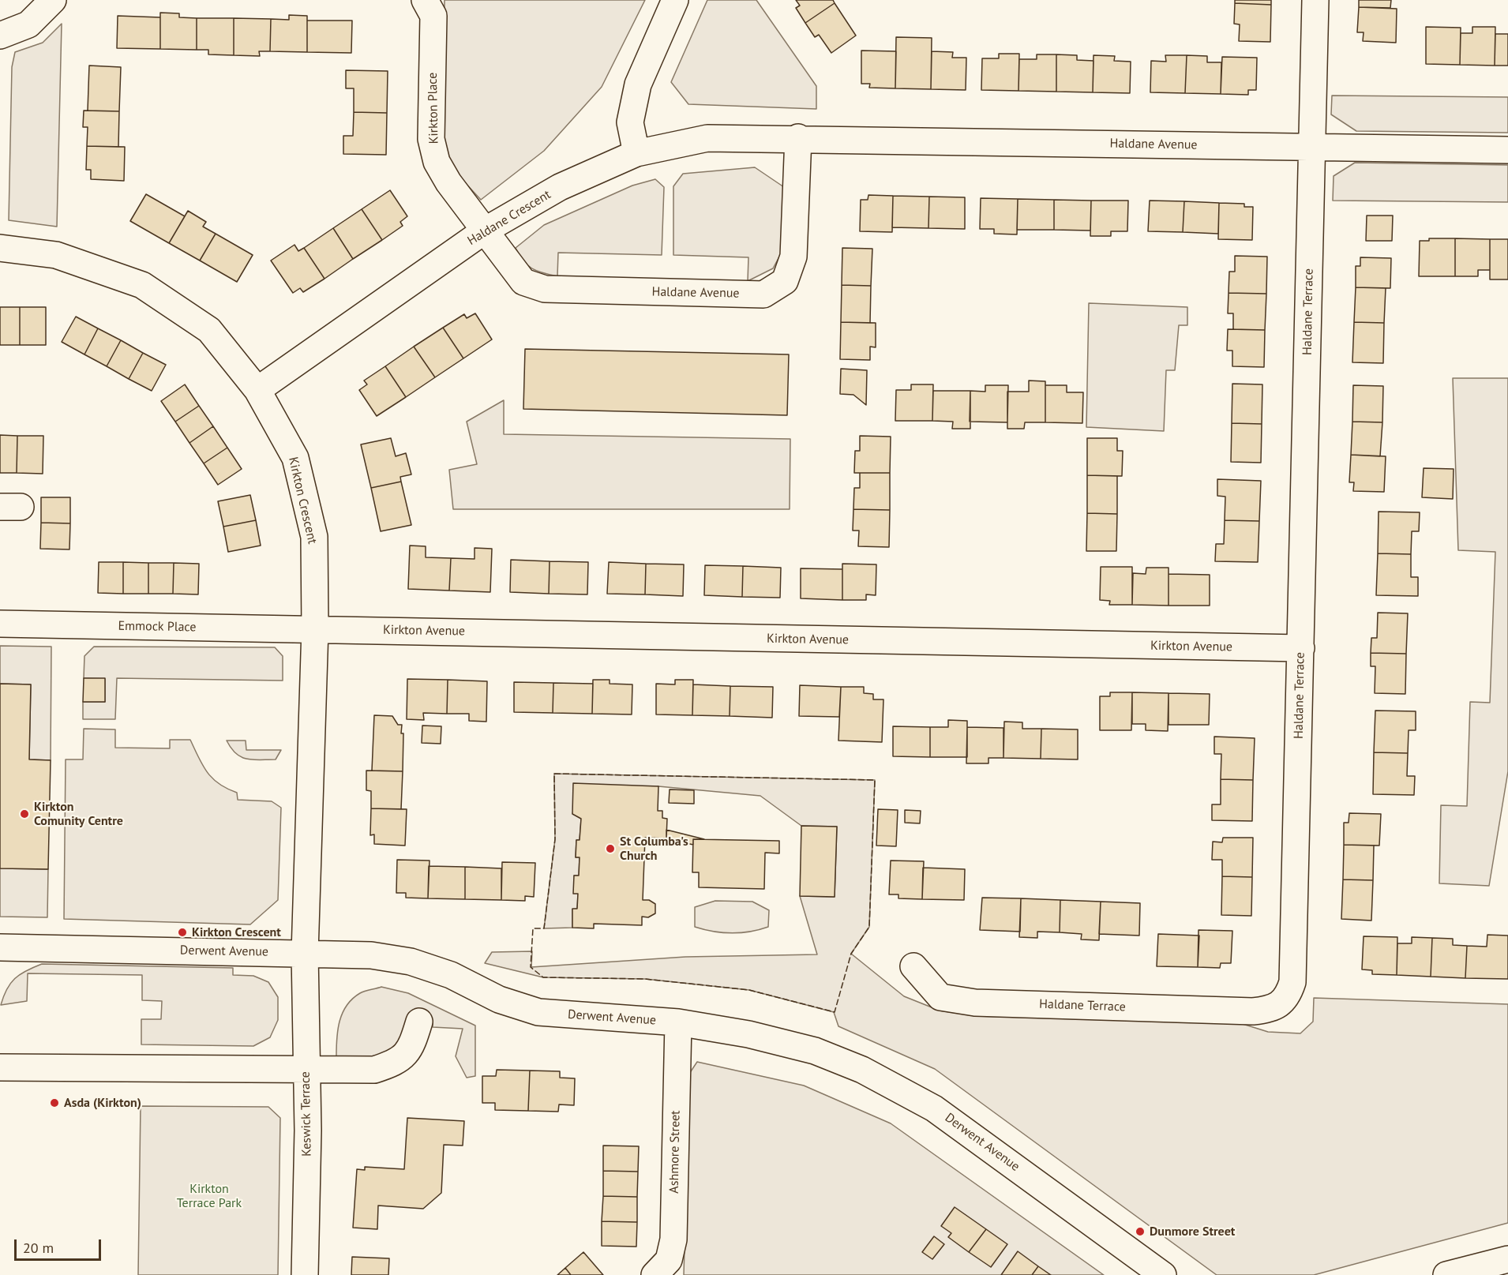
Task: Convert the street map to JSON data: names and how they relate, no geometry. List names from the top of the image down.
{
  "streets": {
    "street": [
      "Kirkton Place",
      "Haldane Avenue",
      "Haldane Crescent",
      "Haldane Terrace",
      "Kirkton Crescent",
      "Emmock Place",
      "Kirkton Avenue",
      "Derwent Avenue",
      "Keswick Terrace",
      "Ashmore Street"
    ]
  },
  "crossings": [
    ["Kirkton Place", "Haldane Avenue"],
    ["Kirkton Place", "Haldane Crescent"],
    ["Haldane Avenue", "Haldane Crescent"],
    ["Haldane Avenue", "Haldane Terrace"],
    ["Haldane Crescent", "Kirkton Crescent"],
    ["Haldane Terrace", "Kirkton Avenue"],
    ["Kirkton Crescent", "Emmock Place"],
    ["Kirkton Crescent", "Kirkton Avenue"],
    ["Kirkton Crescent", "Derwent Avenue"],
    ["Kirkton Crescent", "Keswick Terrace"],
    ["Emmock Place", "Kirkton Avenue"],
    ["Derwent Avenue", "Keswick Terrace"],
    ["Derwent Avenue", "Ashmore Street"]
  ],
  "parks": ["Kirkton Terrace Park"],
  "places": [
    "Kirkton Comunity Centre",
    "St Columba's Church",
    "Kirkton Crescent",
    "Asda (Kirkton)",
    "Dunmore Street"
  ],
  "scale_bar": "20 m"
}
